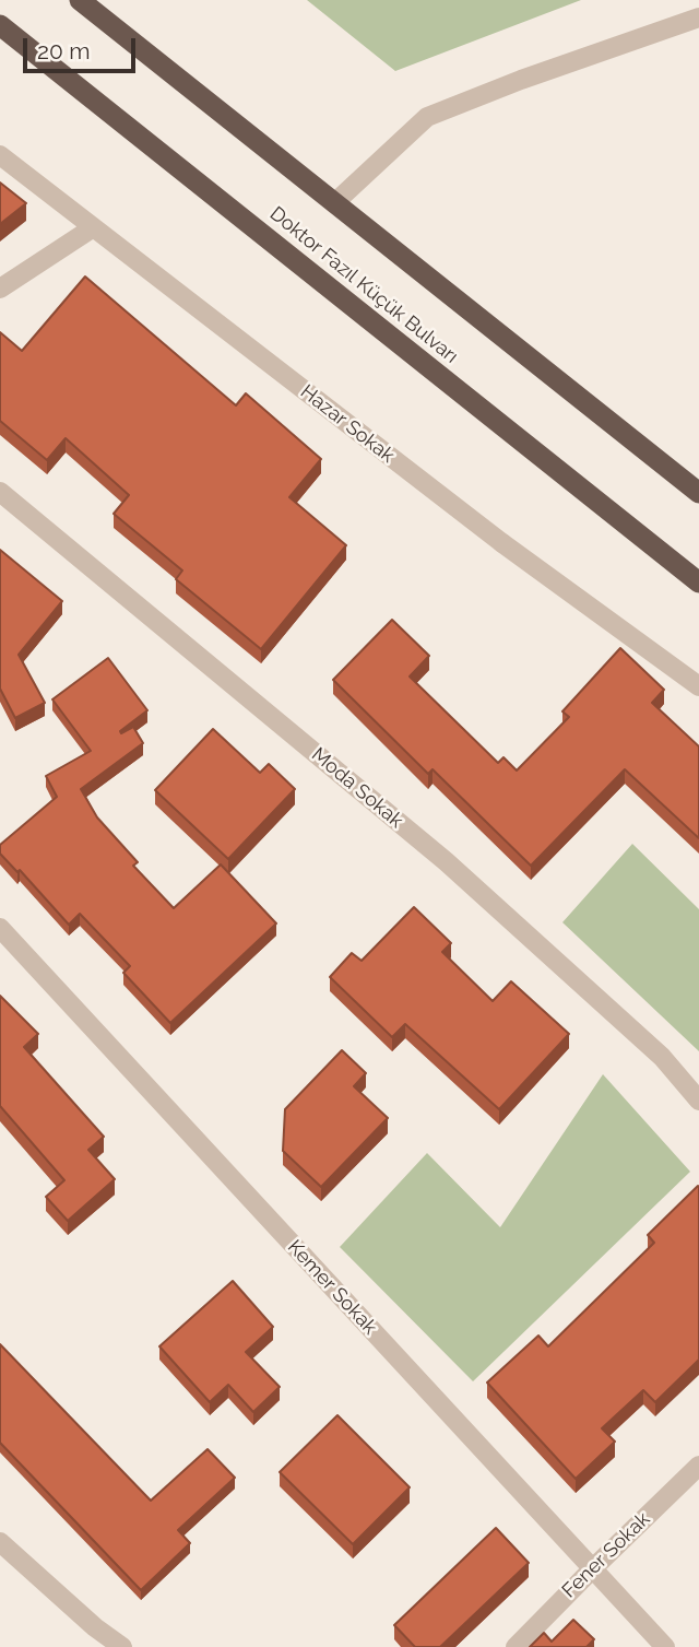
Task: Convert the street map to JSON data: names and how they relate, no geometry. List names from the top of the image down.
{
  "streets": {
    "highway": ["Doktor Fazıl Küçük Bulvarı"],
    "street": [
      "Hazar Sokak",
      "Moda Sokak",
      "Kemer Sokak",
      "Fener Sokak"
    ]
  },
  "crossings": [
    ["Kemer Sokak", "Fener Sokak"]
  ],
  "scale_bar": "20 m"
}
